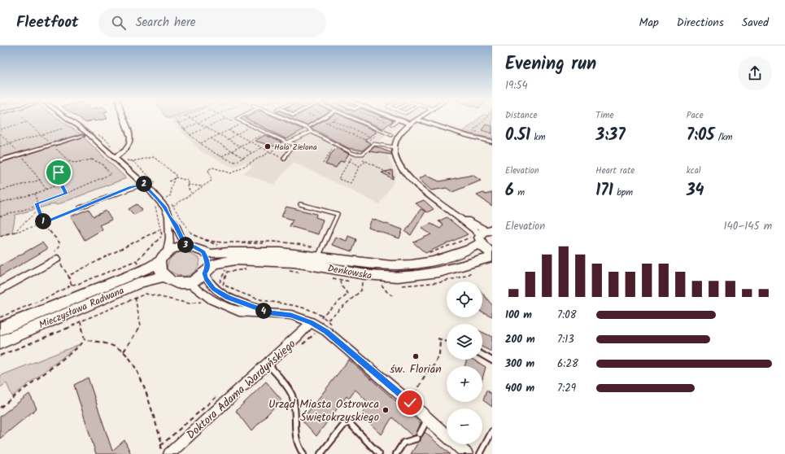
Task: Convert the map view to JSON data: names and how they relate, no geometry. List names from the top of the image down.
{
  "streets": {
    "main road": ["Denkowska", "Mieczysława Radwana"],
    "street": ["Doktora Adama Wardyńskiego"]
  },
  "crossings": [
    ["Denkowska", "Mieczysława Radwana"]
  ],
  "places": ["Hala Zielona", "św. Florian", "Urząd Miasta Ostrowca Świętokrzyskiego"],
  "page": {
    "header": "Fleetfoot",
    "search": "Search here",
    "nav": ["Map", "Directions", "Saved"],
    "heading": ["Evening run", "19:54"],
    "stats": [
      ["Distance", "0.51 km"],
      ["Time", "3:37"],
      ["Pace", "7:05 /km"],
      ["Elevation", "6 m"],
      ["Heart rate", "171 bpm"],
      ["kcal", "34"]
    ],
    "pins": [
      "2",
      "1",
      "3",
      "4"
    ],
    "chart": ["Elevation", "140–145 m"],
    "map_buttons": ["+", "−"],
    "list": [
      {
        "name": "100 m",
        "note": "7:08"
      },
      {
        "name": "200 m",
        "note": "7:13"
      },
      {
        "name": "300 m",
        "note": "6:28"
      },
      {
        "name": "400 m",
        "note": "7:29"
      }
    ]
  }
}
